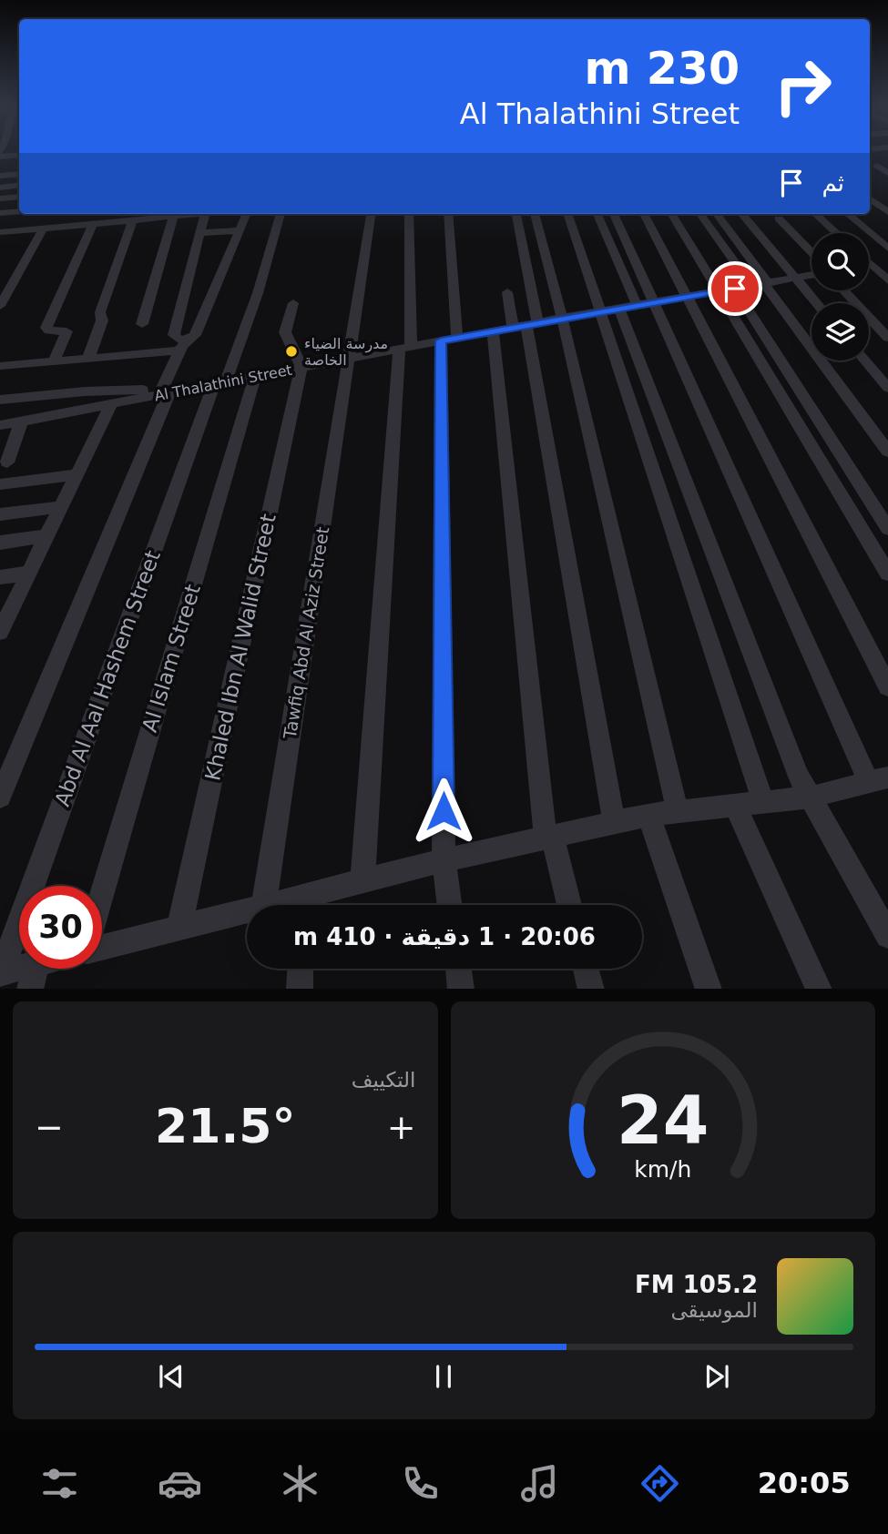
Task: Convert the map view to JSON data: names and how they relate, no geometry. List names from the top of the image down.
{
  "streets": {
    "street": [
      "Al Thalathini Street",
      "Tawfiq Abd Al Aziz Street",
      "Khaled Ibn Al Walid Street",
      "Al Islam Street",
      "Abd Al Aal Hashem Street"
    ]
  },
  "crossings": [
    ["Al Thalathini Street", "Tawfiq Abd Al Aziz Street"],
    ["Al Thalathini Street", "Khaled Ibn Al Walid Street"],
    ["Al Thalathini Street", "Al Islam Street"],
    ["Al Thalathini Street", "Abd Al Aal Hashem Street"]
  ],
  "places": ["مدرسة الضياء الخاصة"],
  "page": {
    "turn": ["230 m", "Al Thalathini Street"],
    "then": "ثم",
    "limit": "30",
    "trip": "20:06 · 1 دقيقة · 410 m",
    "tile": "التكييف",
    "heat": ["−", "21.5°", "+"],
    "song": ["105.2 FM", "الموسيقى"],
    "tabs": "20:05",
    "gauge": ["24", "km/h"]
  }
}
